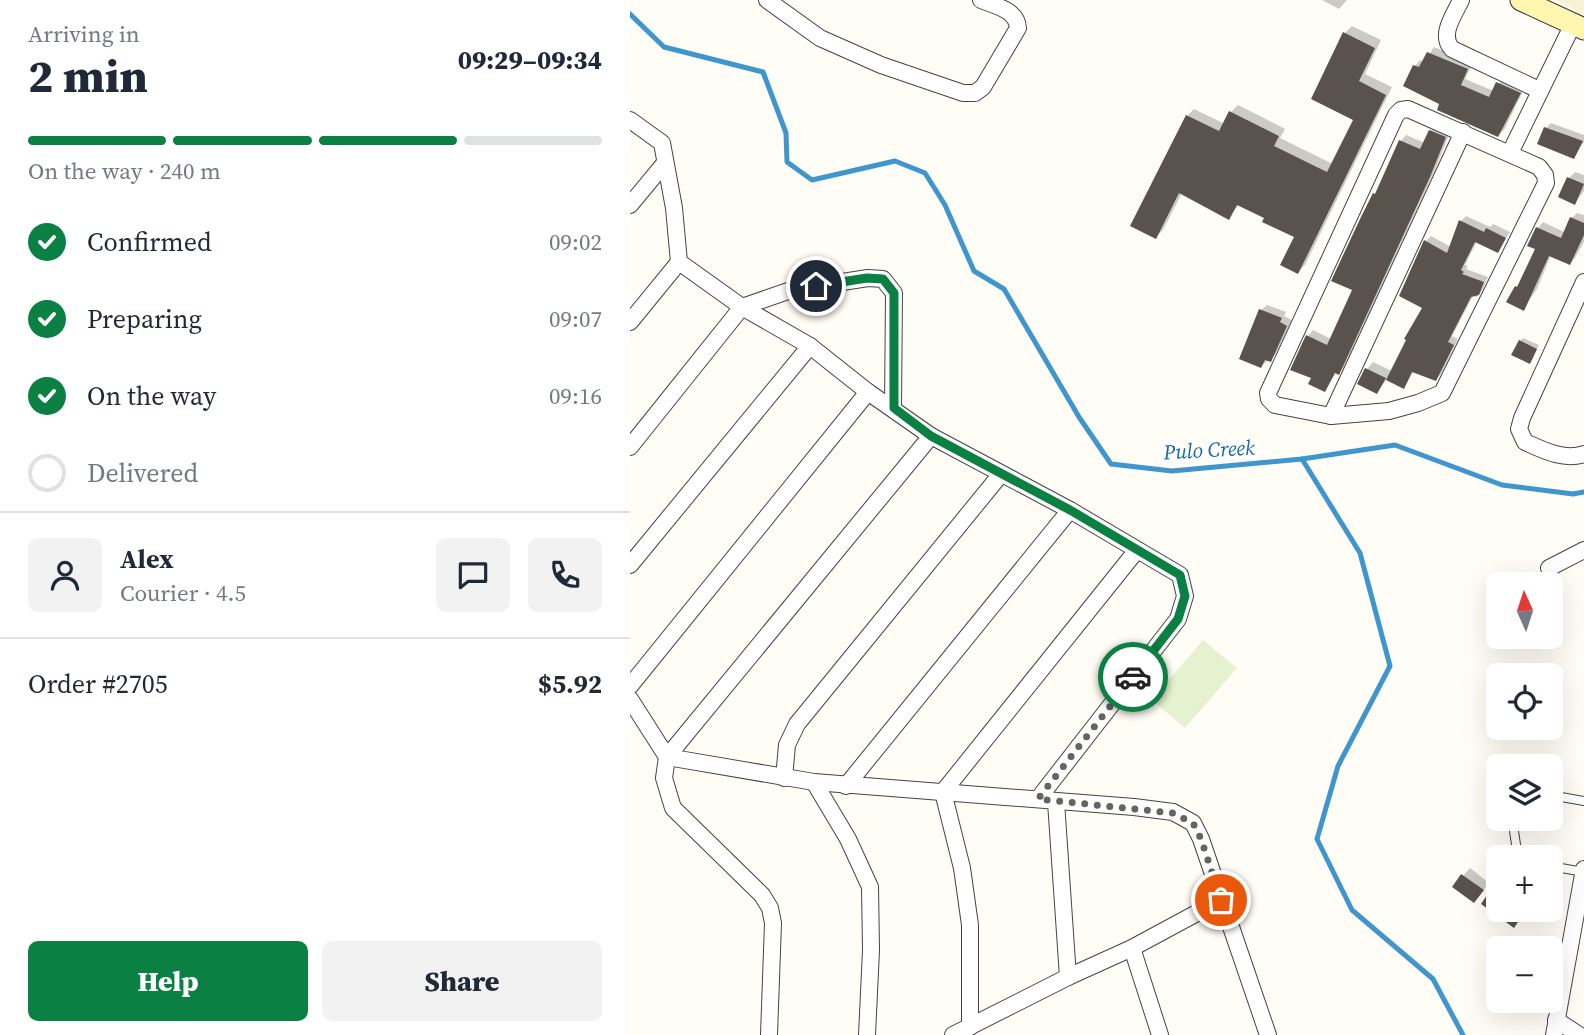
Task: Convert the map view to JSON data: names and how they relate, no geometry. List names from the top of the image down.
{
  "water": ["Pulo Creek"],
  "north": "top",
  "page": {
    "heading": ["2 min", "Arriving in", "09:29–09:34"],
    "panel": [
      "Alex",
      "Courier · 4.5",
      "Order #2705",
      "$5.92"
    ],
    "bar": "On the way · 240 m",
    "list": [
      ["Confirmed", "09:02"],
      ["Preparing", "09:07"],
      ["On the way", "09:16"],
      "Delivered"
    ],
    "map_buttons": ["+", "−"],
    "buttons": ["Help", "Share"]
  }
}
